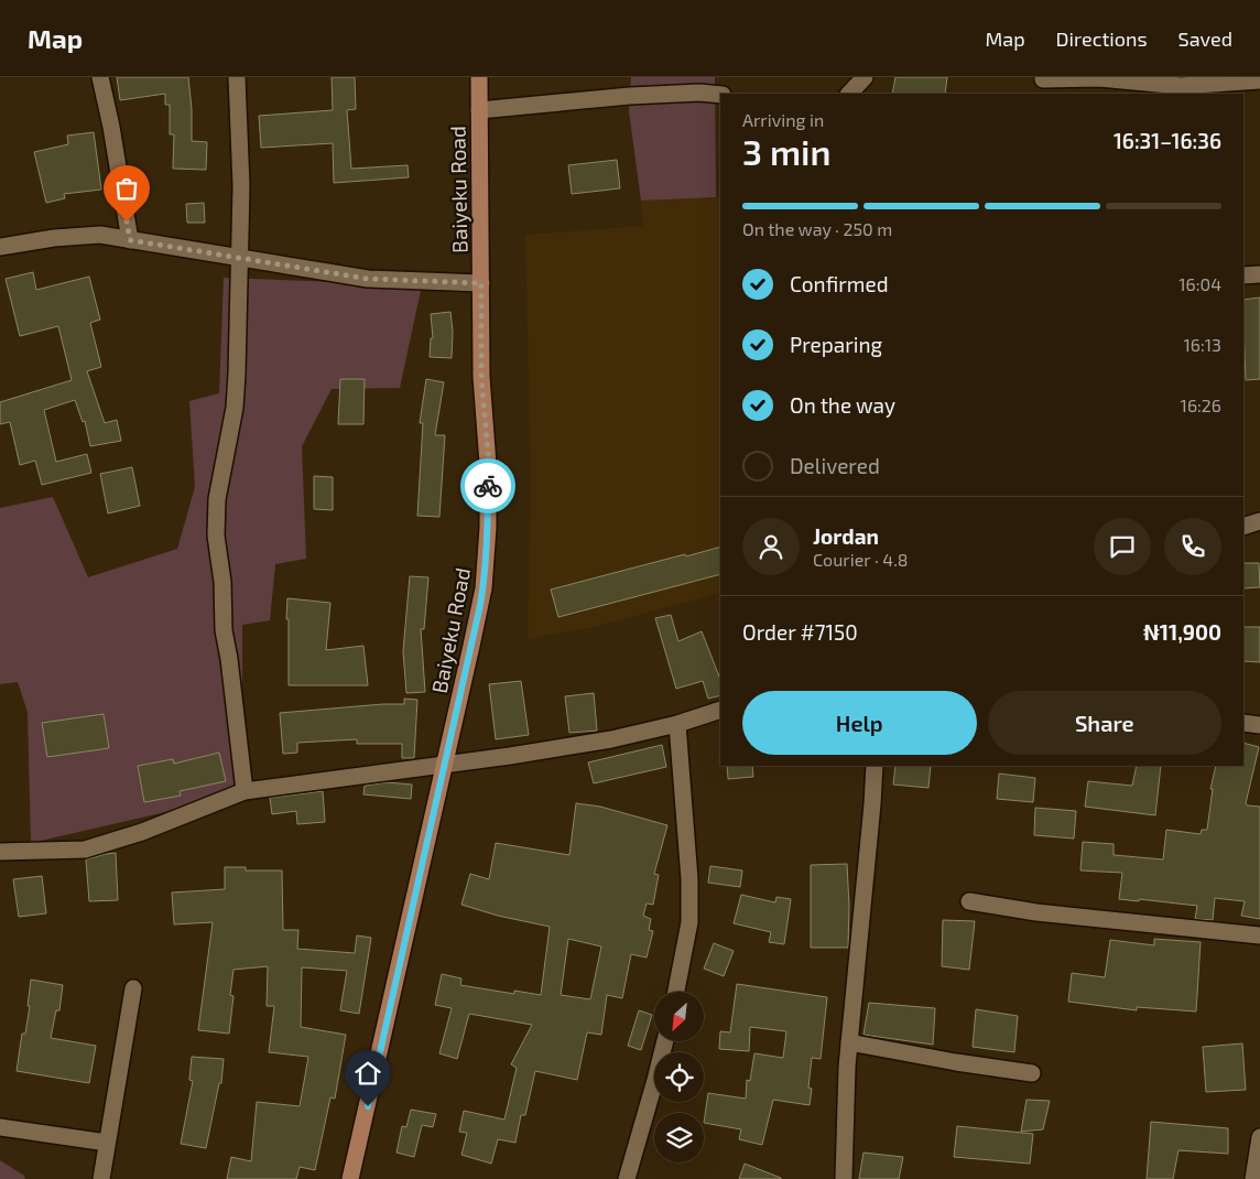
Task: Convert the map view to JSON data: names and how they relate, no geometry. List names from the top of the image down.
{
  "streets": {
    "main road": ["Baiyeku Road"]
  },
  "north": "bottom left",
  "page": {
    "header": "Map",
    "nav": ["Map", "Directions", "Saved"],
    "heading": ["3 min", "Arriving in", "16:31–16:36"],
    "panel": [
      "Jordan",
      "Courier · 4.8",
      "Order #7150",
      "₦11,900"
    ],
    "bar": "On the way · 250 m",
    "list": [
      ["Confirmed", "16:04"],
      ["Preparing", "16:13"],
      ["On the way", "16:26"],
      "Delivered"
    ],
    "buttons": ["Help", "Share"]
  }
}
